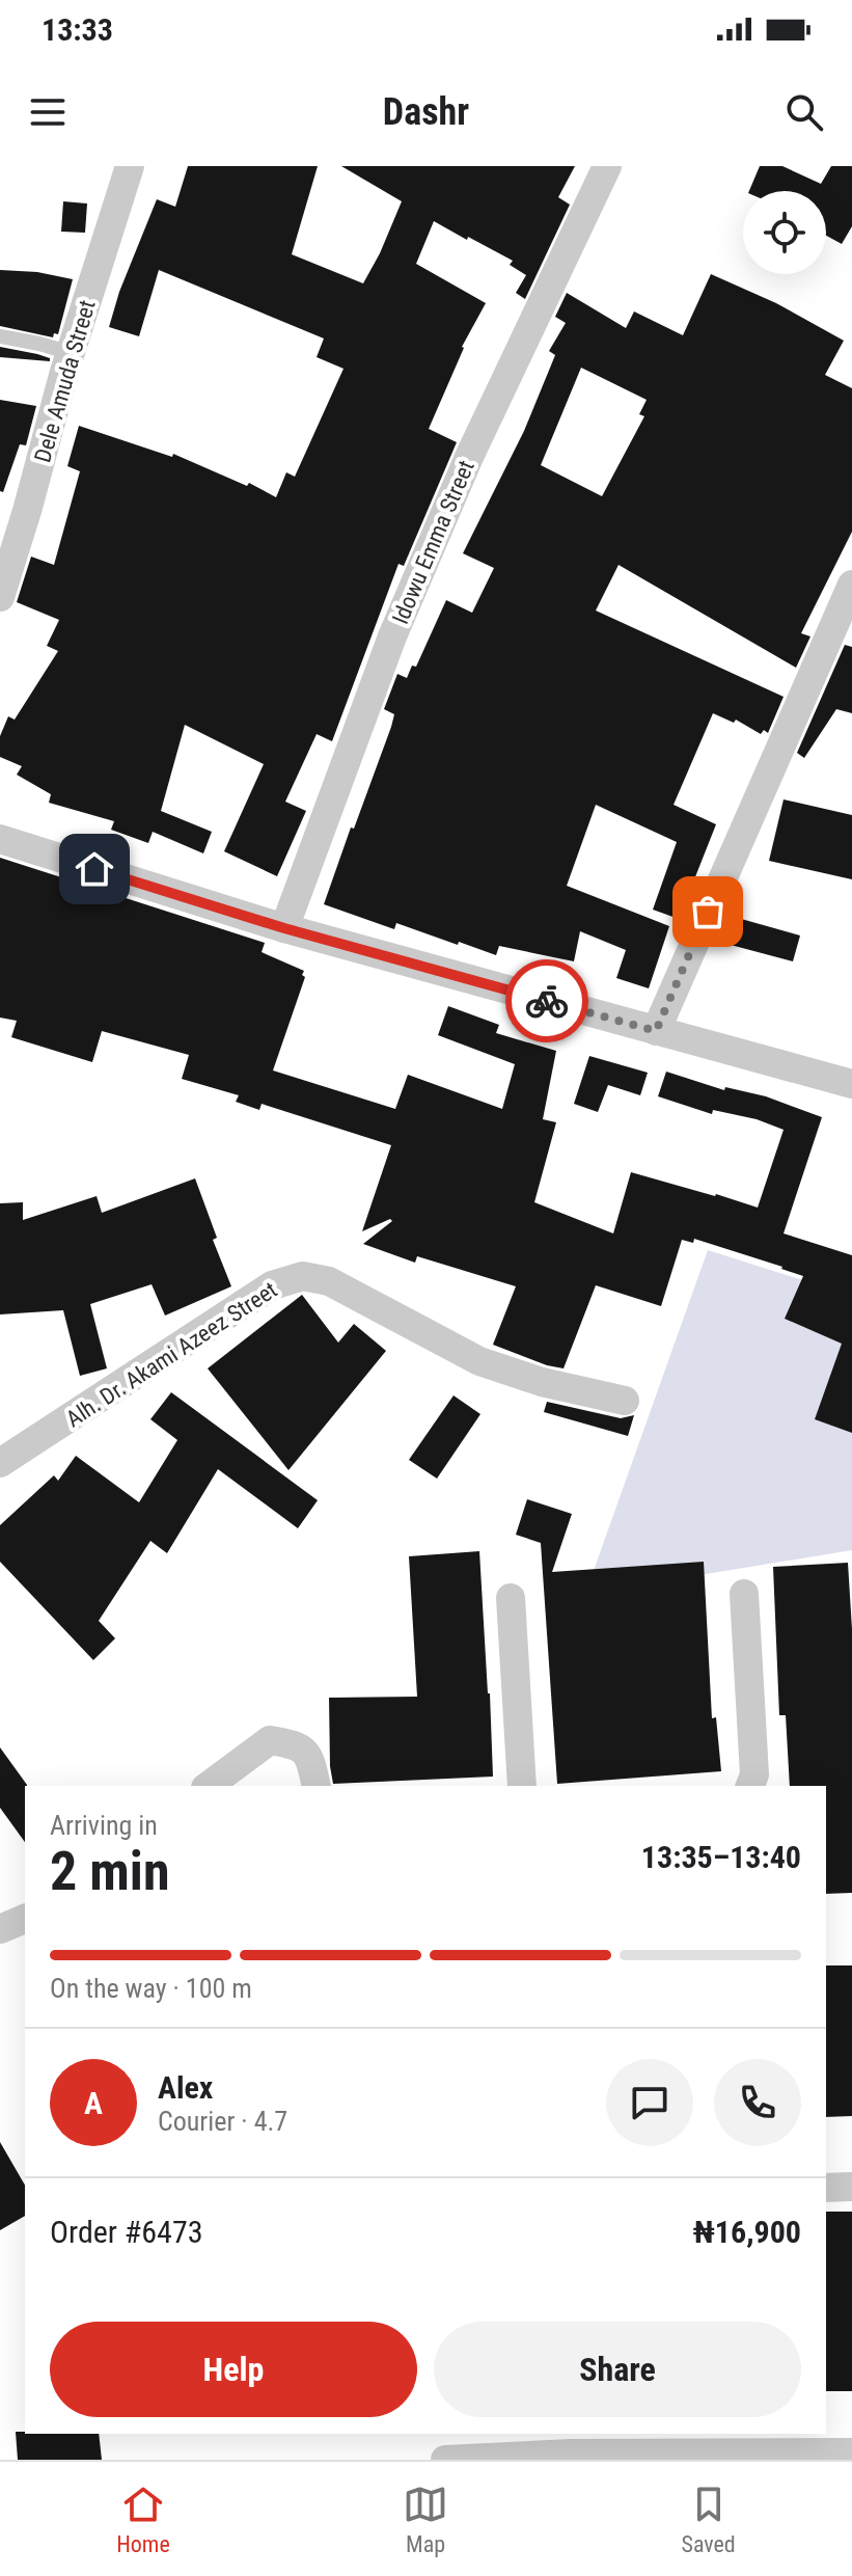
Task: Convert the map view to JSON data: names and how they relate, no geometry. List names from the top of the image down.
{
  "streets": {
    "street": ["Dele Amuda Street", "Idowu Emma Street", "Alh. Dr. Akami Azeez Street"]
  },
  "page": {
    "status": "13:33",
    "header": "Dashr",
    "heading": ["2 min", "Arriving in", "13:35–13:40"],
    "panel": [
      "Alex",
      "Courier · 4.7",
      "Order #6473",
      "₦16,900"
    ],
    "bar": "On the way · 100 m",
    "round": "A",
    "buttons": ["Help", "Share"],
    "tabs": ["Home", "Map", "Saved"]
  }
}
